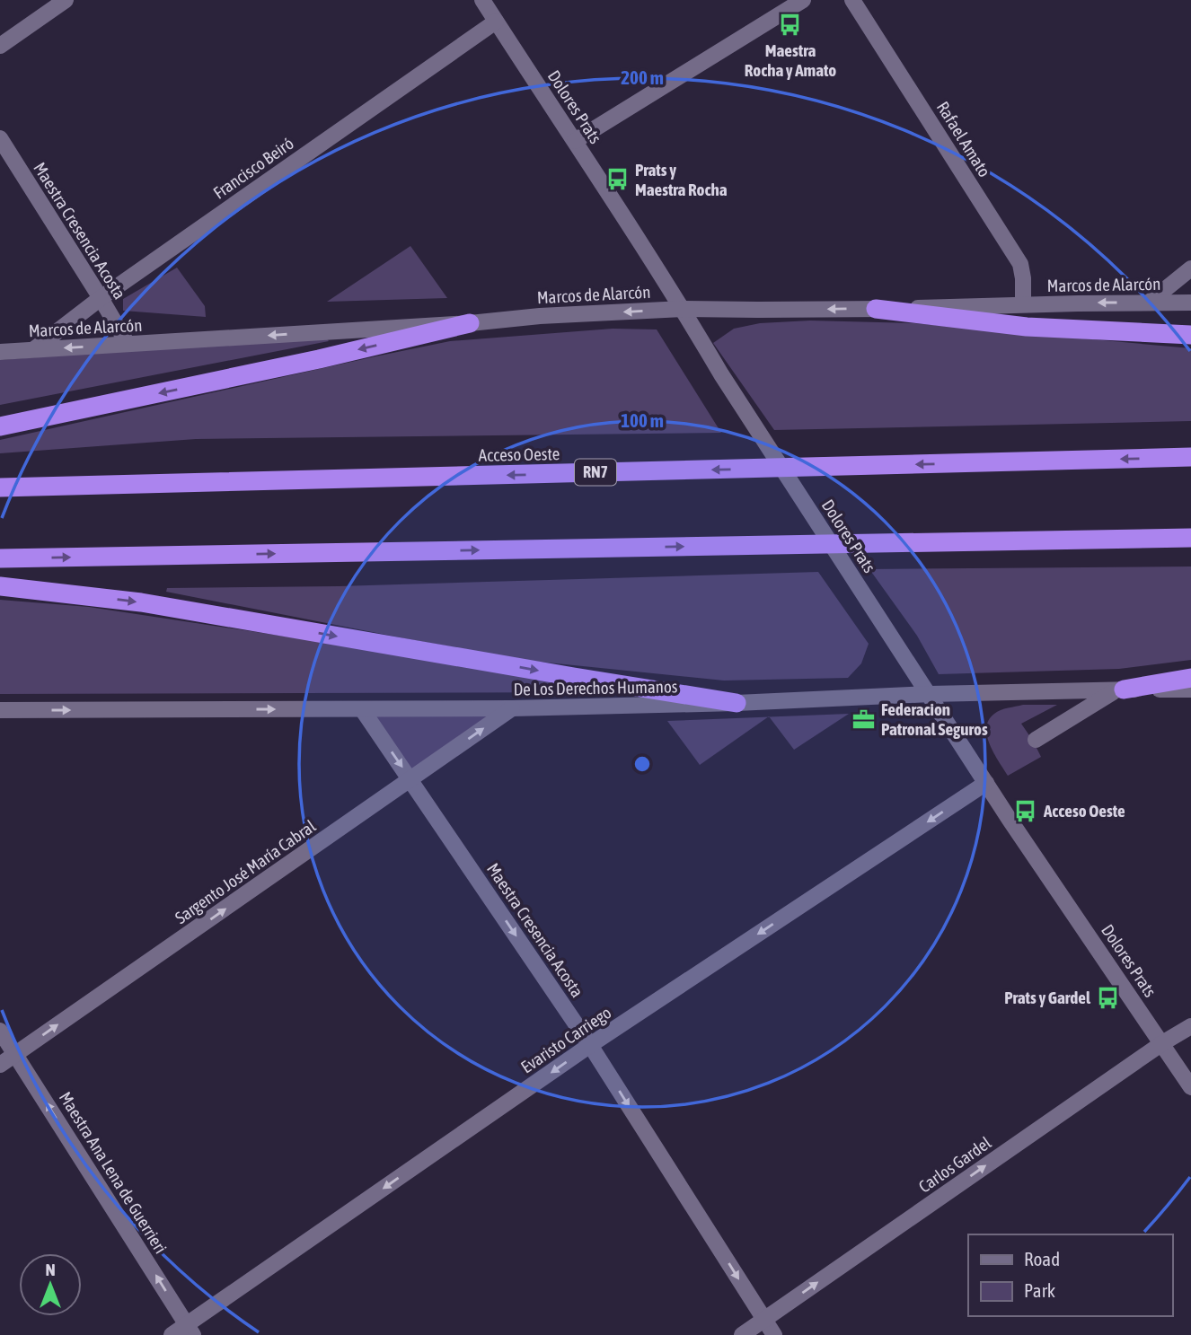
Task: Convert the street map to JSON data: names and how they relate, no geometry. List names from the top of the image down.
{
  "streets": {
    "highway": ["Acceso Oeste", "RN7"],
    "street": [
      "Dolores Prats",
      "Rafael Amato",
      "Francisco Beiró",
      "Maestra Cresencia Acosta",
      "Marcos de Alarcón",
      "De Los Derechos Humanos",
      "Sargento José María Cabral",
      "Evaristo Carriego",
      "Carlos Gardel",
      "Maestra Ana Lena de Guerrieri"
    ]
  },
  "crossings": [
    ["Dolores Prats", "Francisco Beiró"],
    ["Dolores Prats", "Marcos de Alarcón"],
    ["Dolores Prats", "De Los Derechos Humanos"],
    ["Dolores Prats", "Evaristo Carriego"],
    ["Dolores Prats", "Carlos Gardel"],
    ["Rafael Amato", "Marcos de Alarcón"],
    ["Francisco Beiró", "Maestra Cresencia Acosta"],
    ["Francisco Beiró", "Marcos de Alarcón"],
    ["Maestra Cresencia Acosta", "Marcos de Alarcón"],
    ["Maestra Cresencia Acosta", "De Los Derechos Humanos"],
    ["Maestra Cresencia Acosta", "Sargento José María Cabral"],
    ["Maestra Cresencia Acosta", "Evaristo Carriego"],
    ["Maestra Cresencia Acosta", "Carlos Gardel"],
    ["De Los Derechos Humanos", "Sargento José María Cabral"],
    ["Sargento José María Cabral", "Maestra Ana Lena de Guerrieri"],
    ["Evaristo Carriego", "Maestra Ana Lena de Guerrieri"]
  ],
  "one_way": [
    "Maestra Cresencia Acosta",
    "Marcos de Alarcón",
    "Sargento José María Cabral",
    "Evaristo Carriego",
    "Carlos Gardel",
    "Maestra Ana Lena de Guerrieri"
  ],
  "places": {
    "bus stop": [
      "Maestra Rocha y Amato",
      "Prats y Maestra Rocha",
      "Acceso Oeste",
      "Prats y Gardel"
    ],
    "office": ["Federacion Patronal Seguros"]
  },
  "legend": ["Road", "Park"],
  "north": "top",
  "rings": ["200 m", "100 m"]
}
